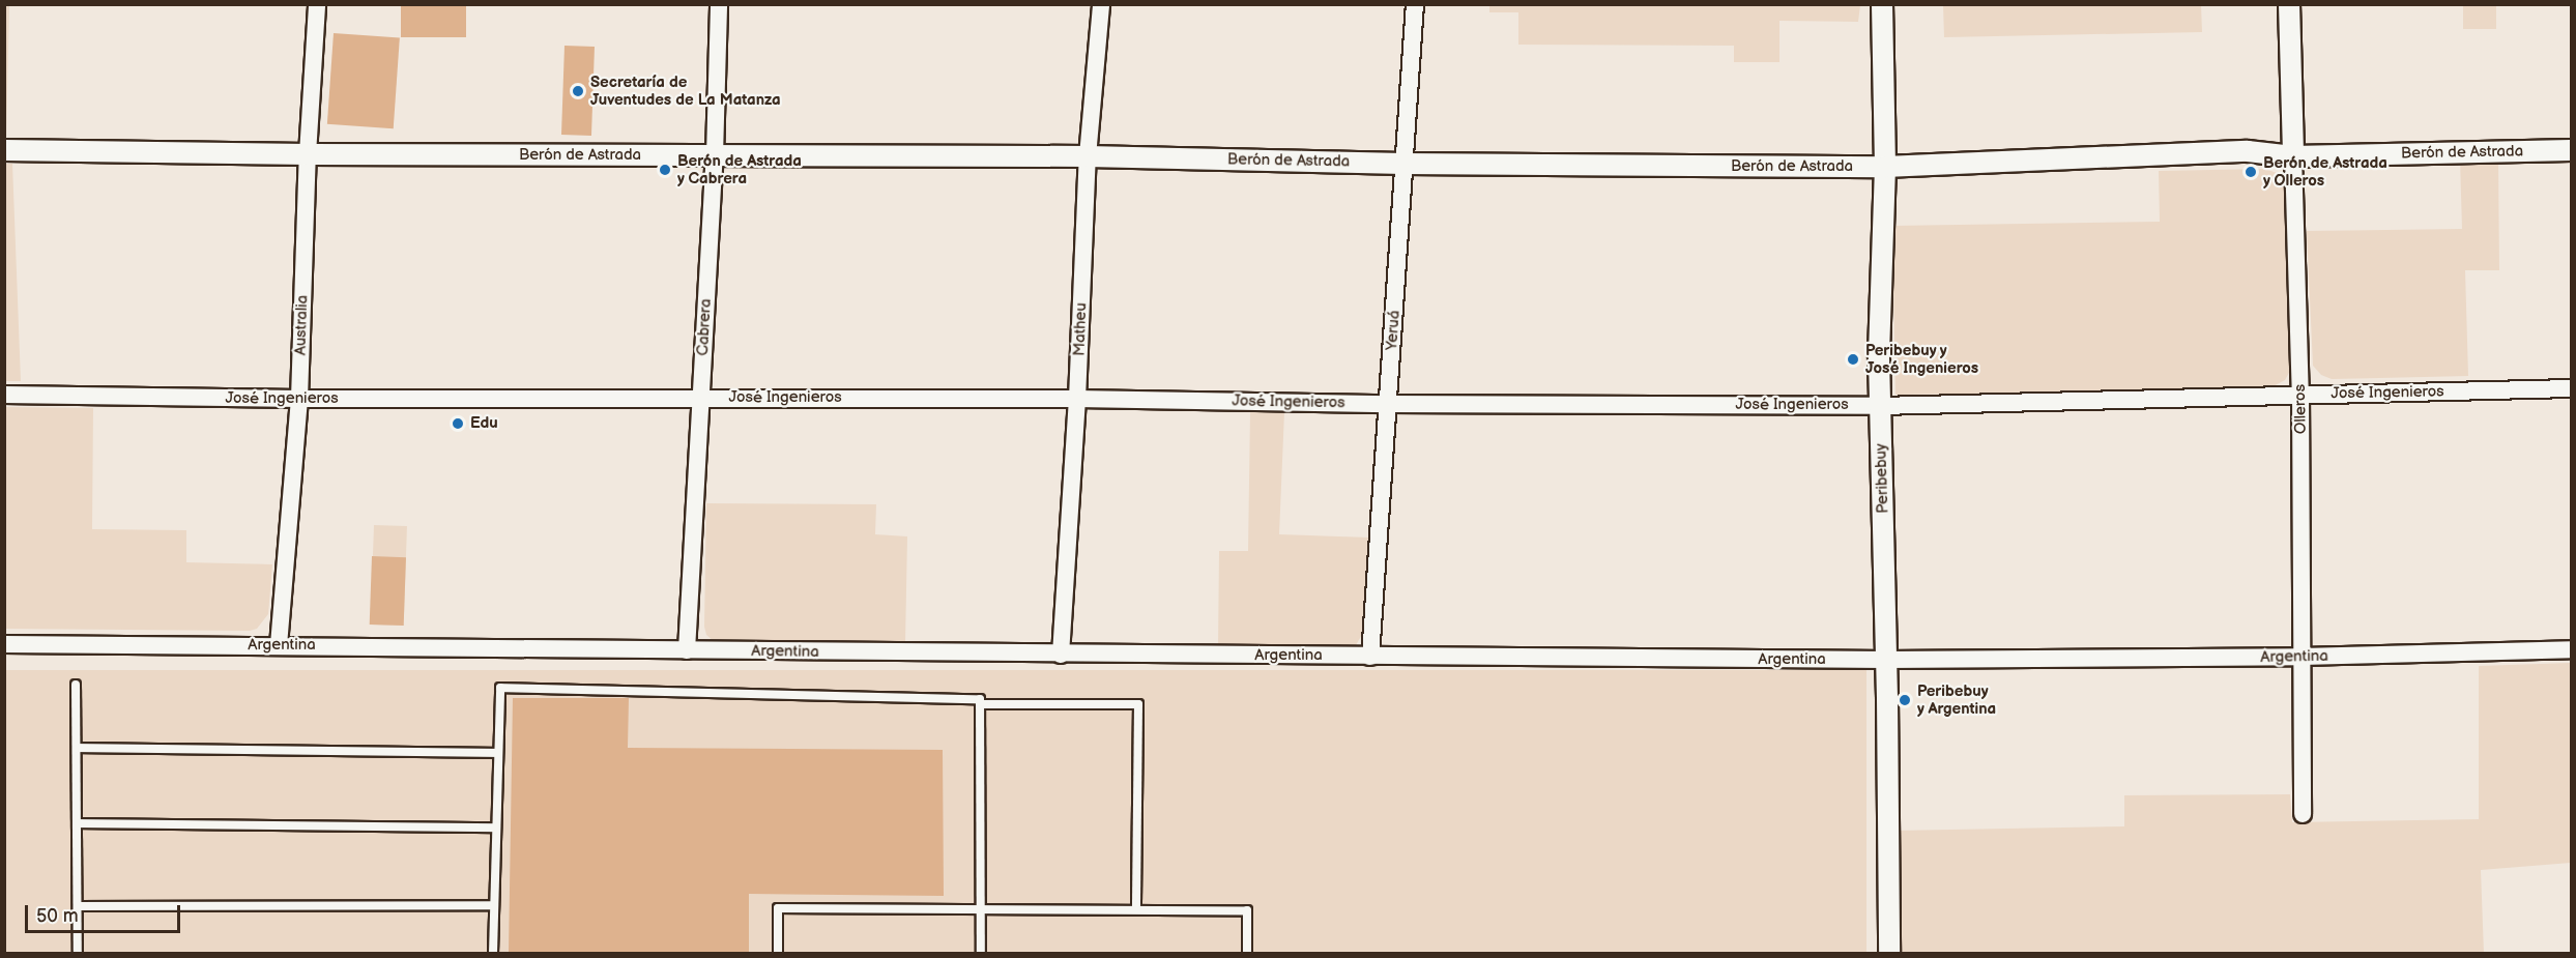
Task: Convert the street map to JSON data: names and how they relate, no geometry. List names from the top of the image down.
{
  "streets": {
    "street": [
      "Berón de Astrada",
      "Australia",
      "Cabrera",
      "Matheu",
      "Yeruá",
      "José Ingenieros",
      "Olleros",
      "Peribebuy",
      "Argentina"
    ]
  },
  "crossings": [
    ["Berón de Astrada", "Australia"],
    ["Berón de Astrada", "Cabrera"],
    ["Berón de Astrada", "Matheu"],
    ["Berón de Astrada", "Yeruá"],
    ["Berón de Astrada", "Olleros"],
    ["Berón de Astrada", "Peribebuy"],
    ["Australia", "José Ingenieros"],
    ["Australia", "Argentina"],
    ["Cabrera", "José Ingenieros"],
    ["Cabrera", "Argentina"],
    ["Matheu", "José Ingenieros"],
    ["Matheu", "Argentina"],
    ["Yeruá", "José Ingenieros"],
    ["Yeruá", "Argentina"],
    ["José Ingenieros", "Olleros"],
    ["José Ingenieros", "Peribebuy"],
    ["Olleros", "Argentina"],
    ["Peribebuy", "Argentina"]
  ],
  "places": [
    "Secretaría de Juventudes de La Matanza",
    "Berón de Astrada y Cabrera",
    "Berón de Astrada y Olleros",
    "Peribebuy y José Ingenieros",
    "Edu",
    "Peribebuy y Argentina"
  ],
  "scale_bar": "50 m"
}
